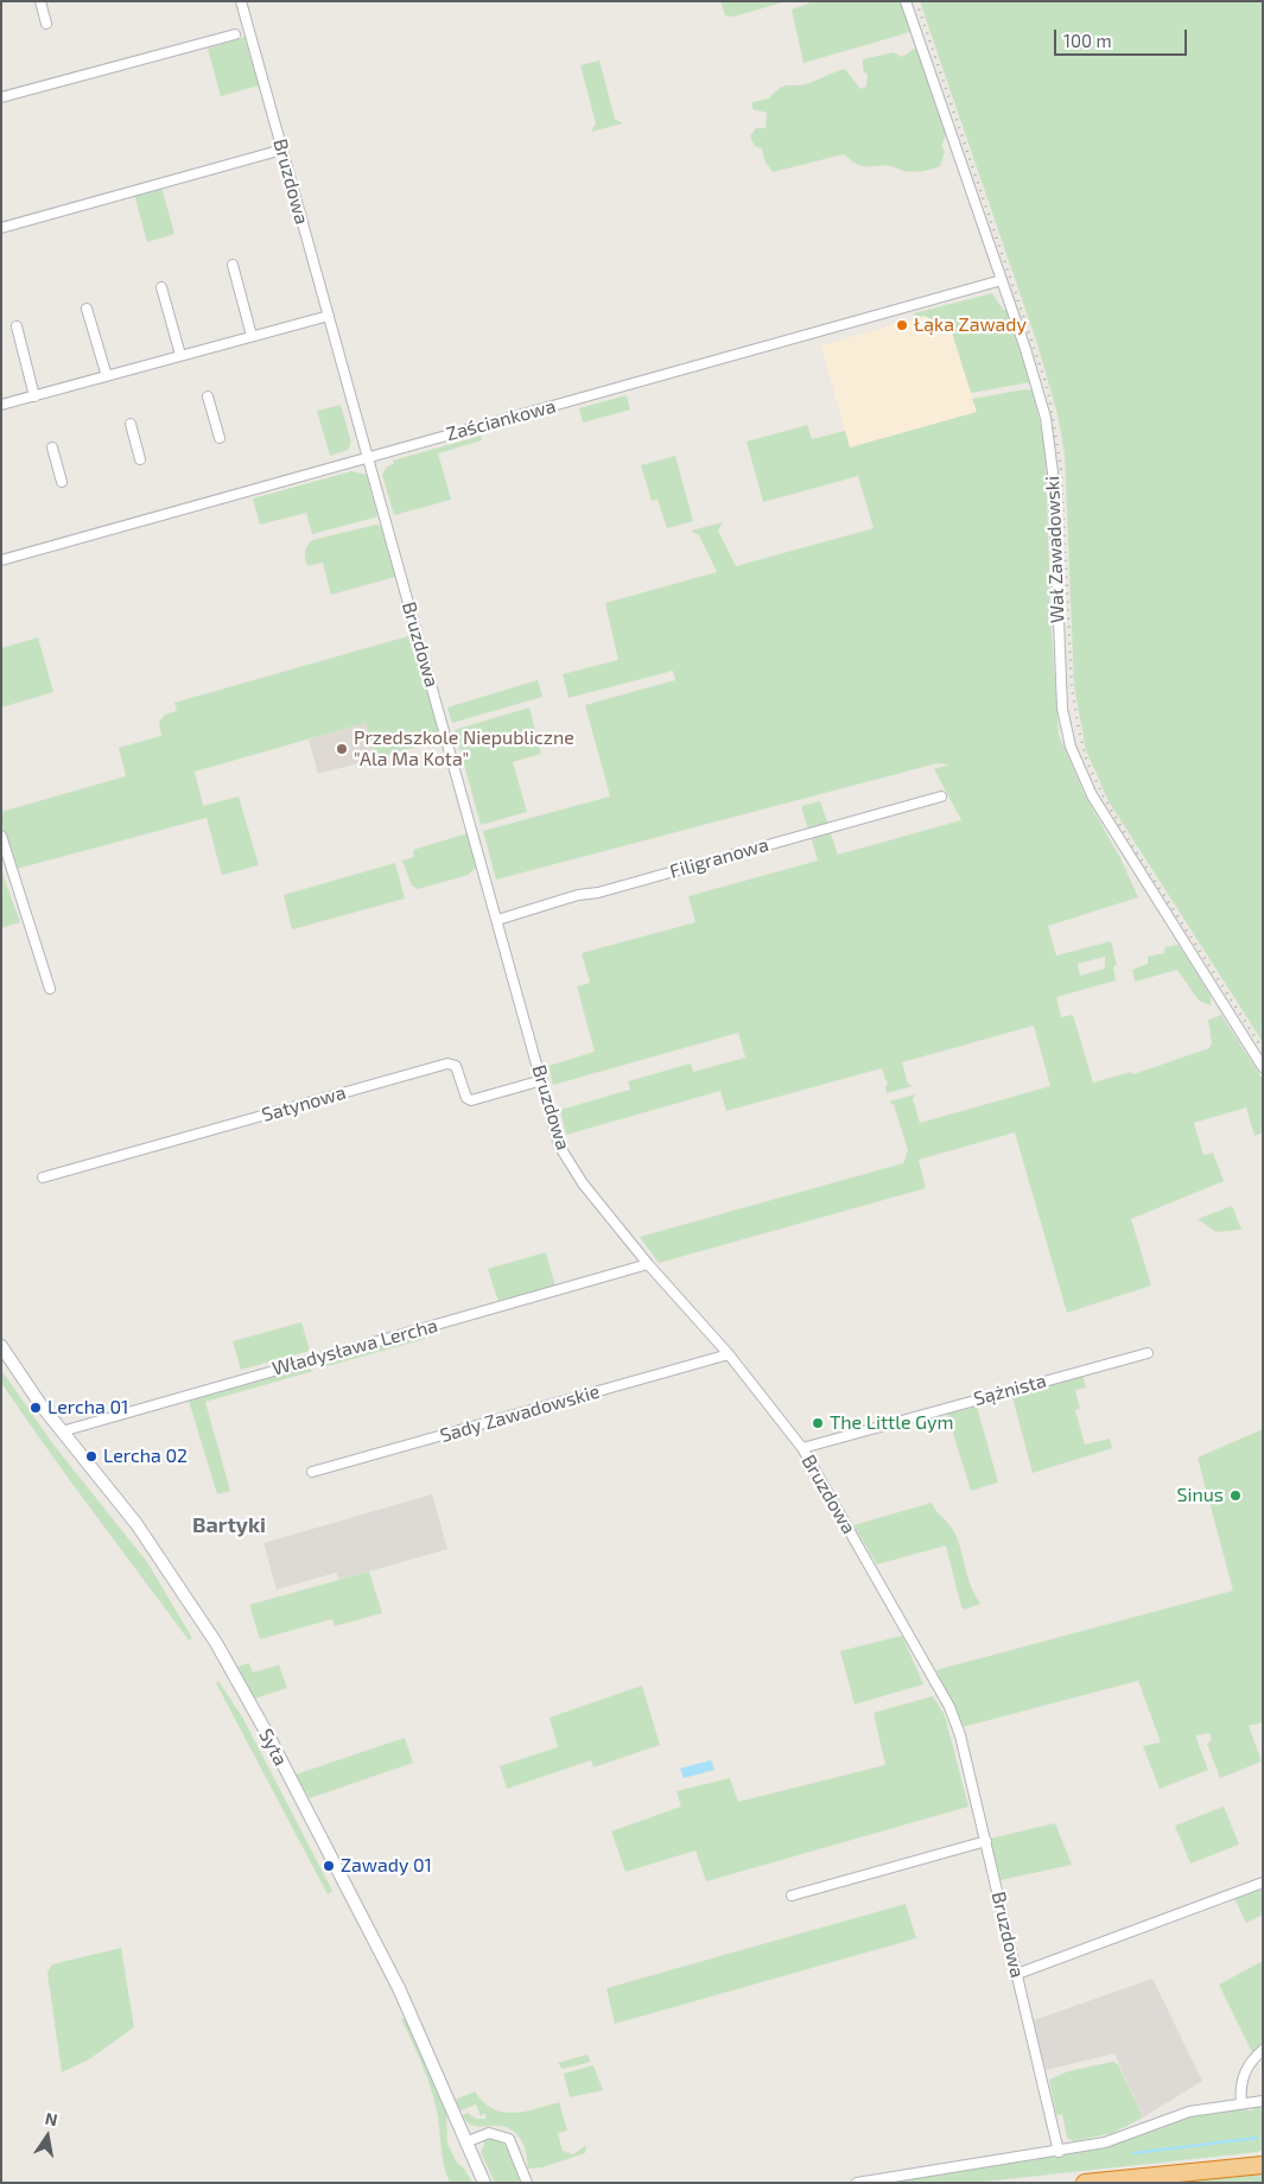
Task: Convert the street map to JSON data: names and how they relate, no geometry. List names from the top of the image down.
{
  "streets": {
    "street": [
      "Bruzdowa",
      "Zaściankowa",
      "Wał Zawadowski",
      "Filigranowa",
      "Satynowa",
      "Władysława Lercha",
      "Sążnista",
      "Sady Zawadowskie",
      "Syta"
    ]
  },
  "crossings": [
    ["Bruzdowa", "Zaściankowa"],
    ["Bruzdowa", "Filigranowa"],
    ["Bruzdowa", "Satynowa"],
    ["Bruzdowa", "Władysława Lercha"],
    ["Bruzdowa", "Sążnista"],
    ["Bruzdowa", "Sady Zawadowskie"],
    ["Zaściankowa", "Wał Zawadowski"],
    ["Władysława Lercha", "Syta"]
  ],
  "districts": ["Bartyki"],
  "places": [
    "Łąka Zawady",
    "Przedszkole Niepubliczne \"Ala Ma Kota\"",
    "Lercha 01",
    "The Little Gym",
    "Lercha 02",
    "Sinus",
    "Zawady 01"
  ],
  "scale_bar": "100 m",
  "north": "top"
}
